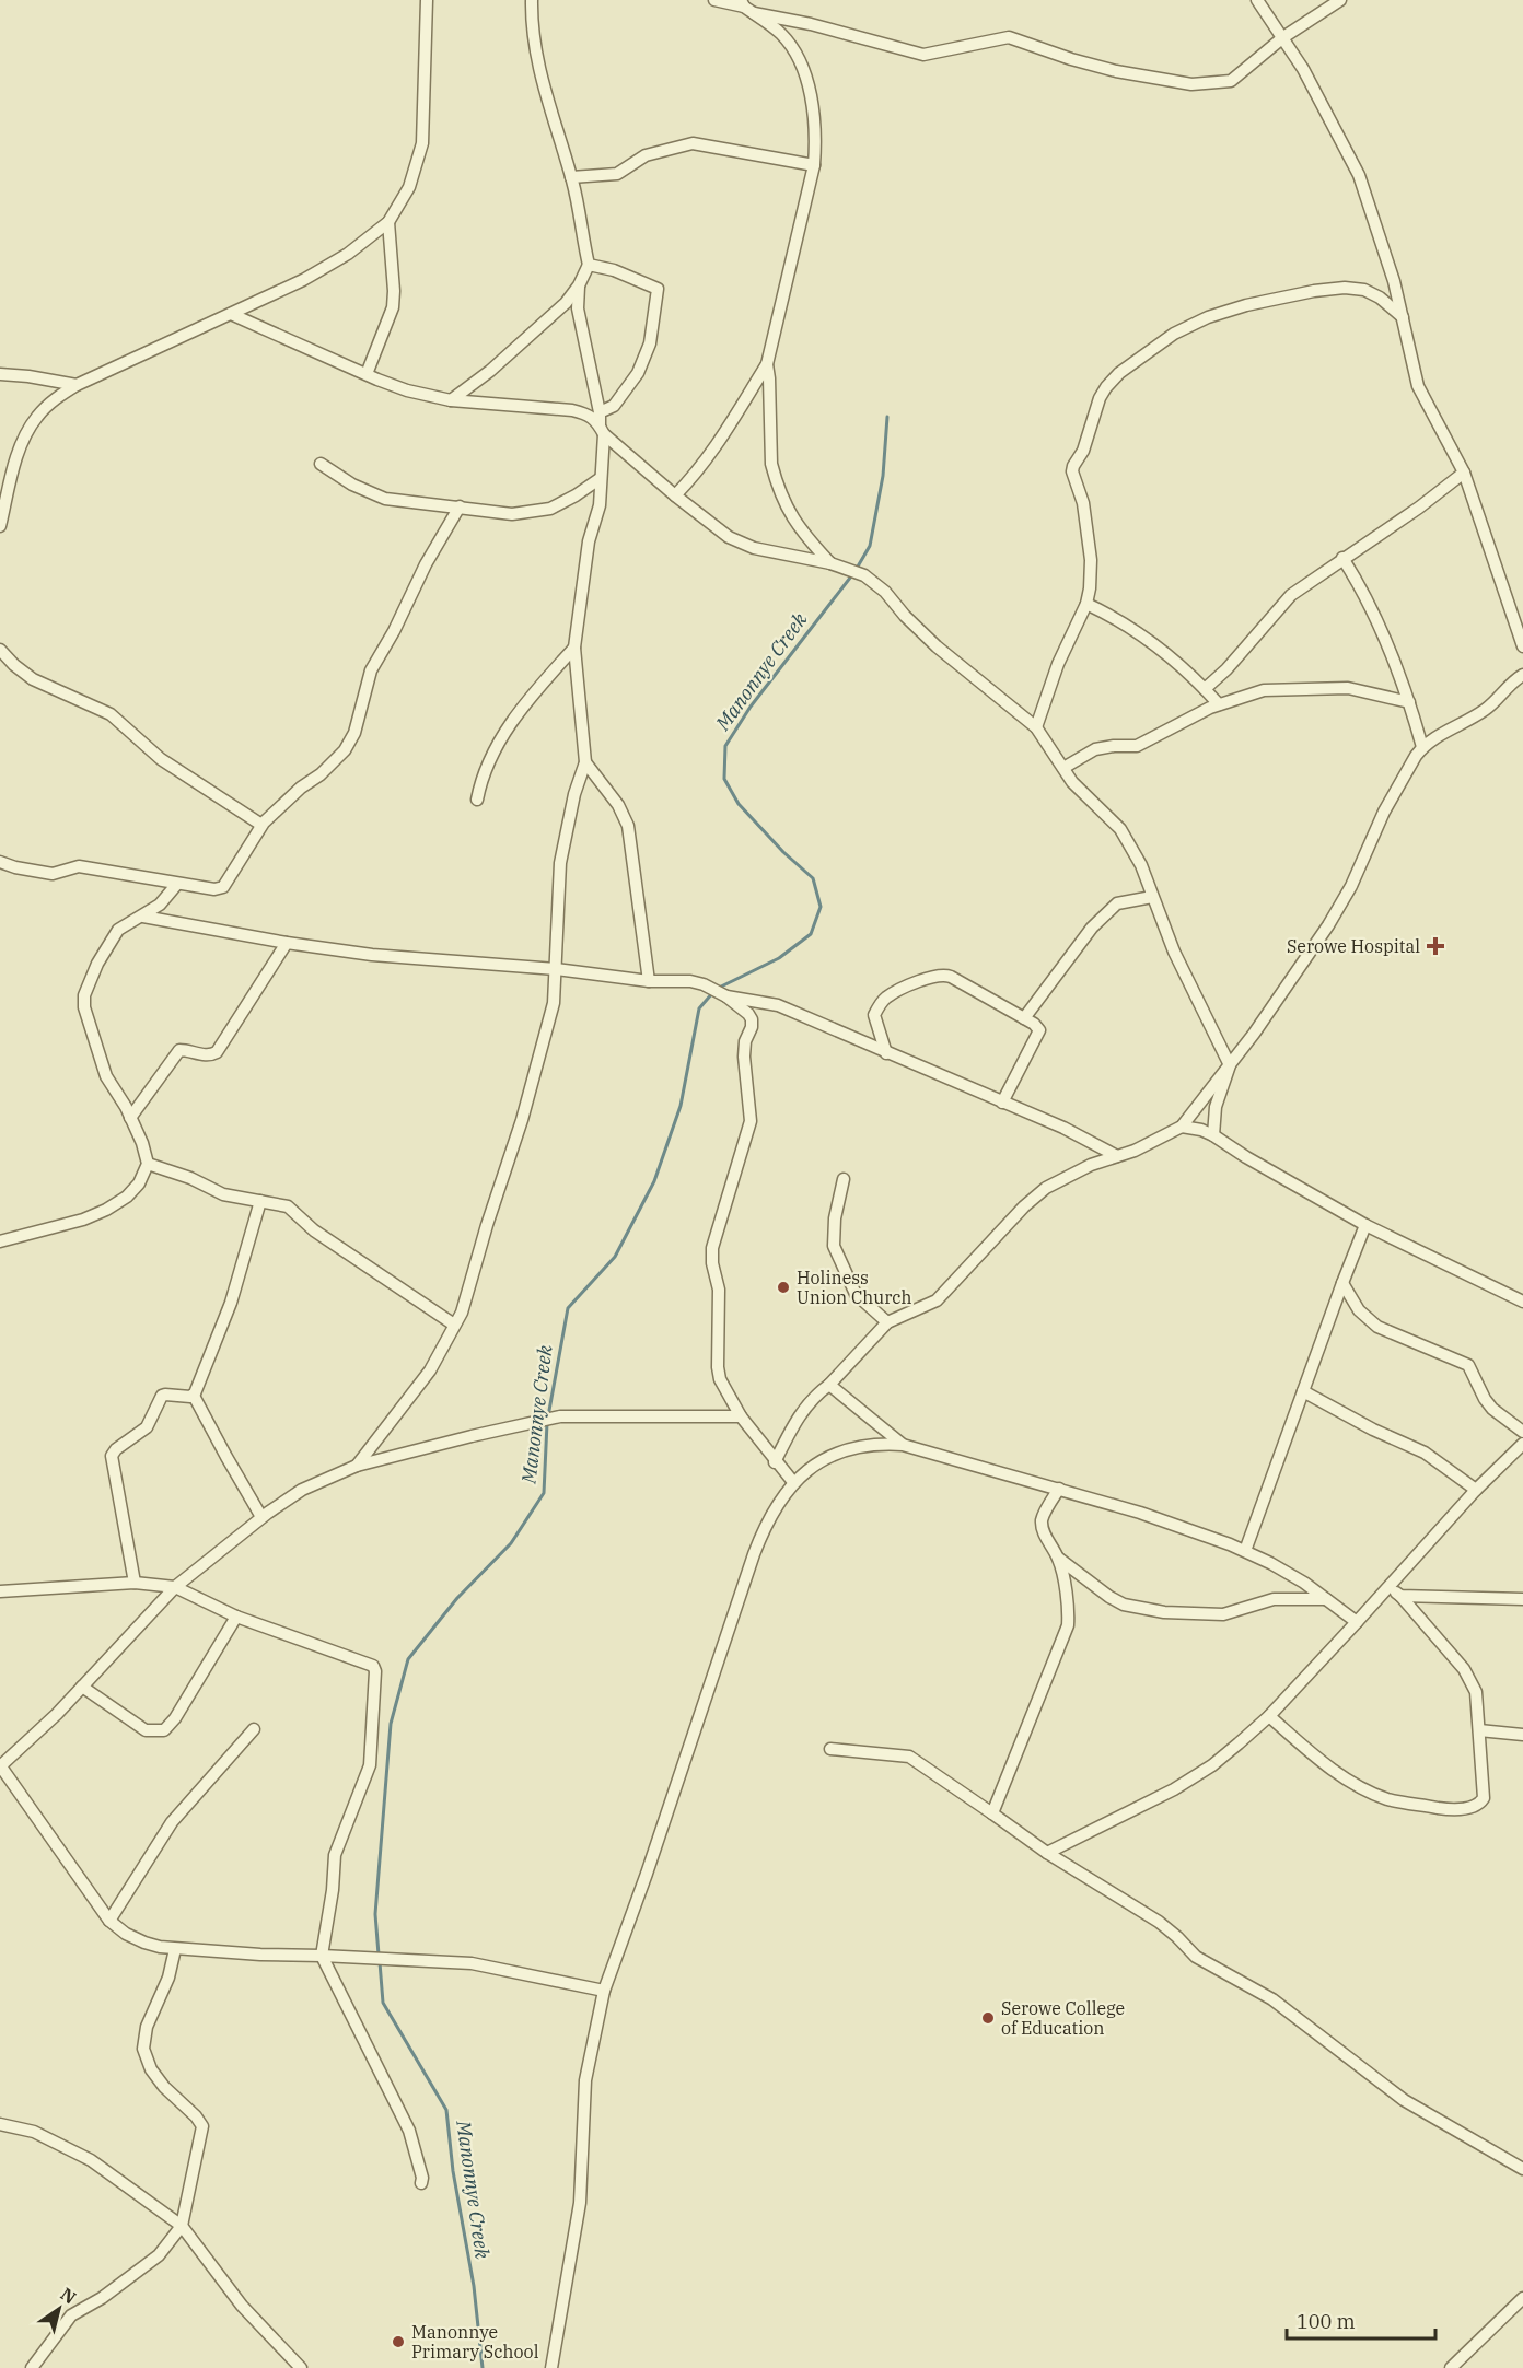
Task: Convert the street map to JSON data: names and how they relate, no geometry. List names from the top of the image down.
{
  "water": ["Manonnye Creek"],
  "places": {
    "health": ["Serowe Hospital"],
    "other": ["Holiness Union Church", "Serowe College of Education", "Manonnye Primary School"]
  },
  "scale_bar": "100 m",
  "north": "top right"
}
